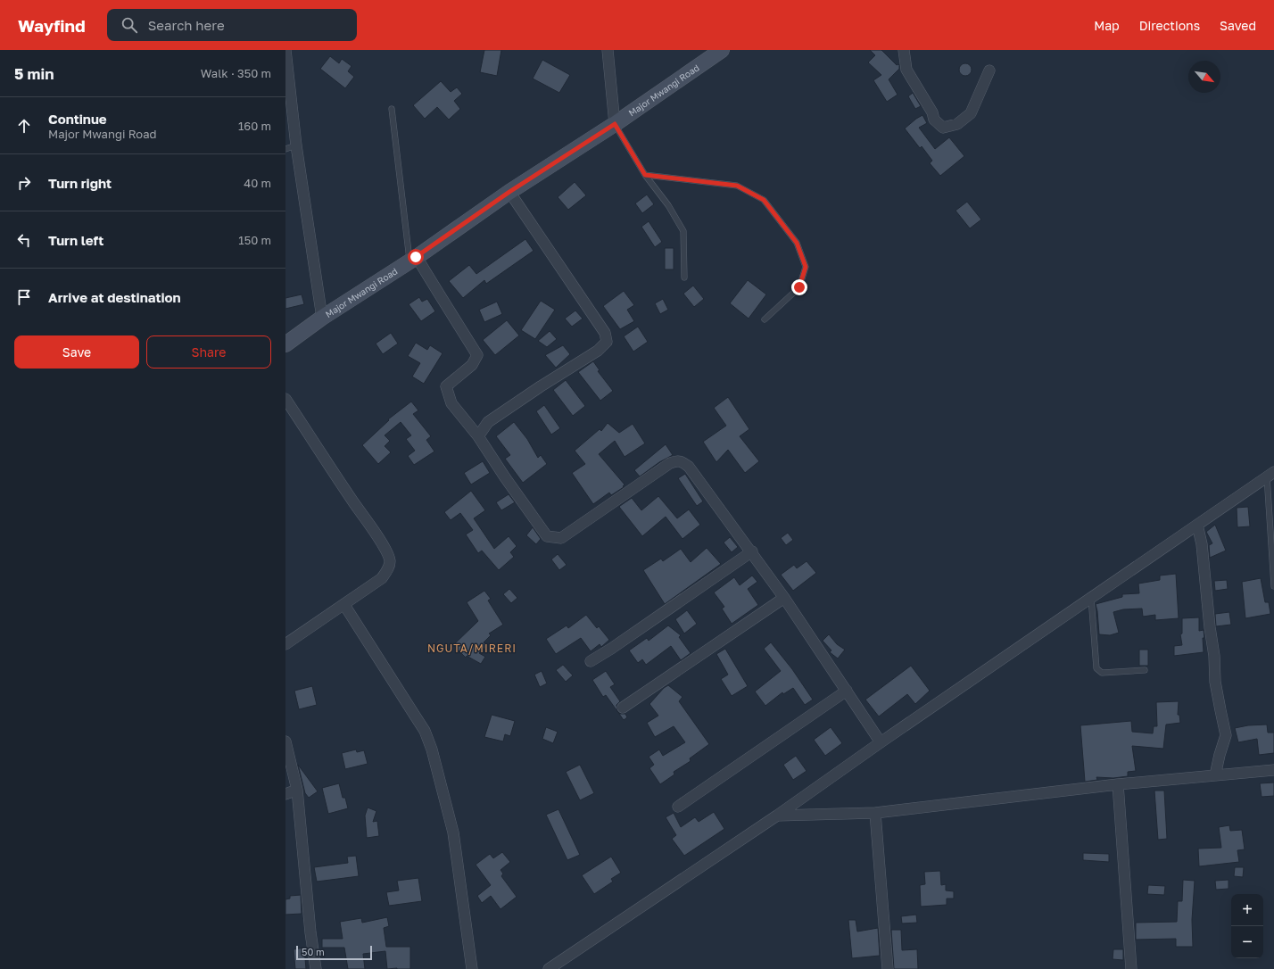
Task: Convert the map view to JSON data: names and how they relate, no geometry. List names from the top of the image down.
{
  "streets": {
    "street": ["Major Mwangi Road"]
  },
  "districts": ["NGUTA/MIRERI"],
  "scale_bar": "50 m",
  "north": "bottom right",
  "page": {
    "header": "Wayfind",
    "search": "Search here",
    "nav": ["Map", "Directions", "Saved"],
    "heading": ["5 min", "Walk · 350 m"],
    "list": [
      ["Continue", "Major Mwangi Road", "160 m"],
      ["Turn right", "40 m"],
      ["Turn left", "150 m"],
      "Arrive at destination"
    ],
    "buttons": ["Save", "Share"],
    "map_buttons": ["+", "−"],
    "scale": "50 m"
  }
}
